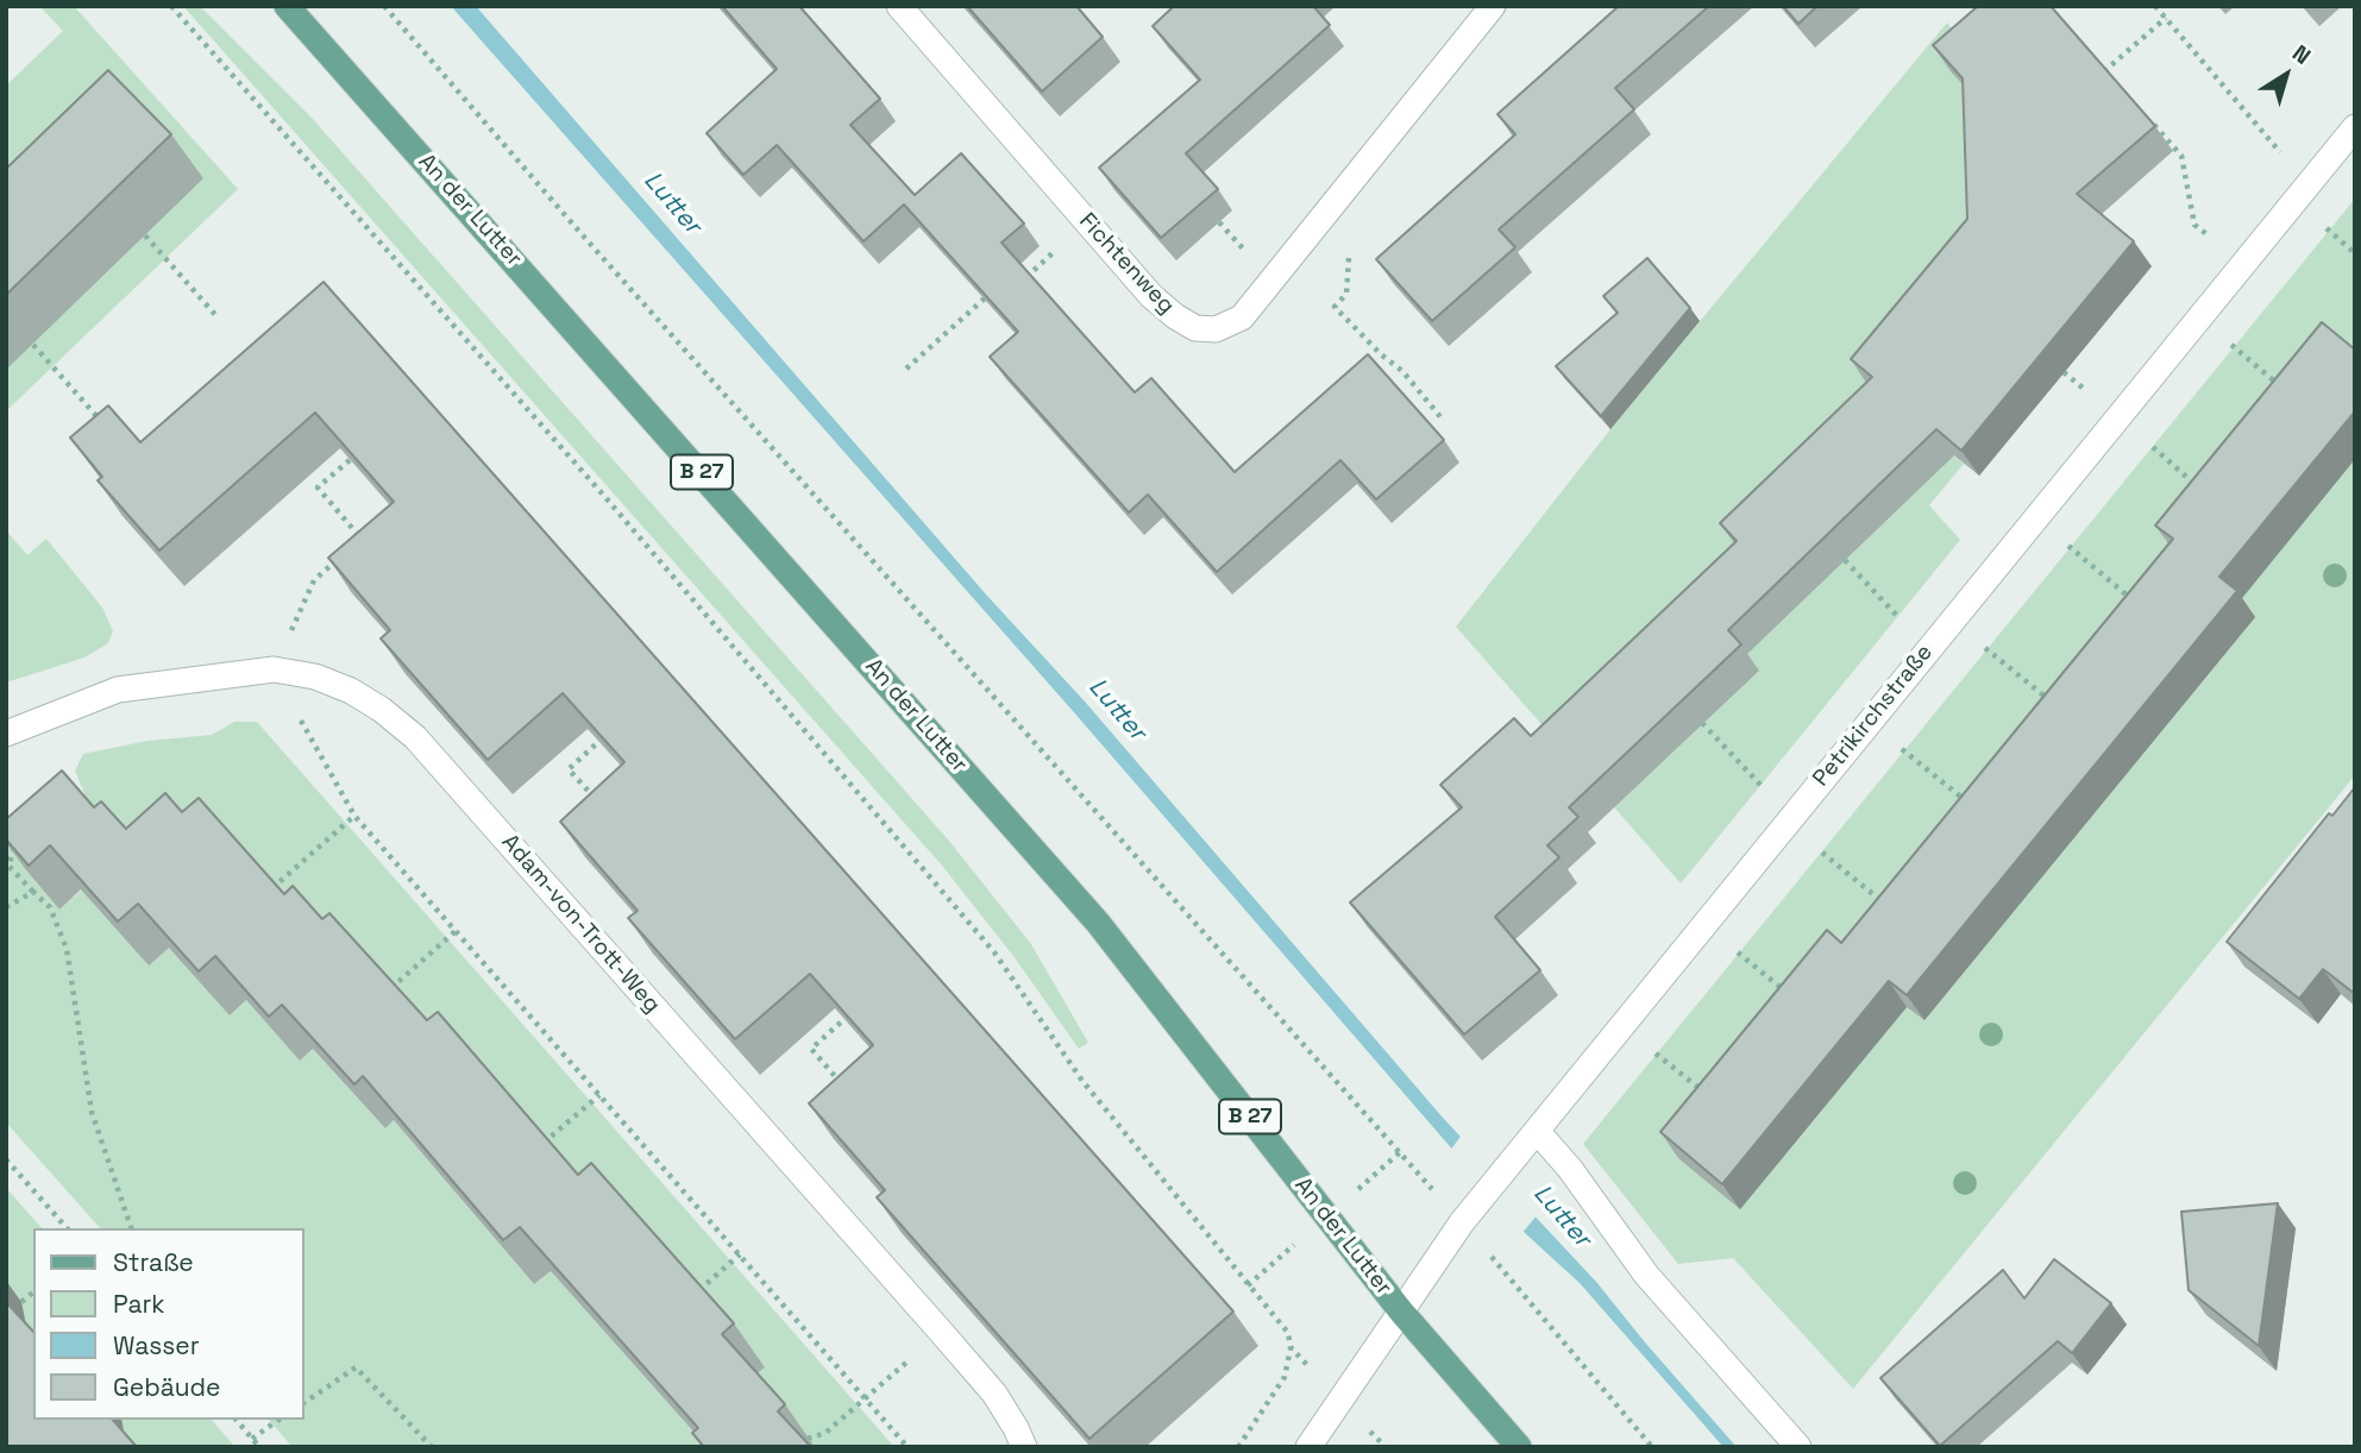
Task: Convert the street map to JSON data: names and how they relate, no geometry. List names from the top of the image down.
{
  "streets": {
    "main road": ["An der Lutter", "B 27"],
    "street": ["Fichtenweg", "Petrikirchstraße", "Adam-von-Trott-Weg"]
  },
  "crossings": [
    ["An der Lutter", "Petrikirchstraße"]
  ],
  "water": ["Lutter"],
  "legend": [
    "Straße",
    "Park",
    "Wasser",
    "Gebäude"
  ],
  "north": "top right"
}
